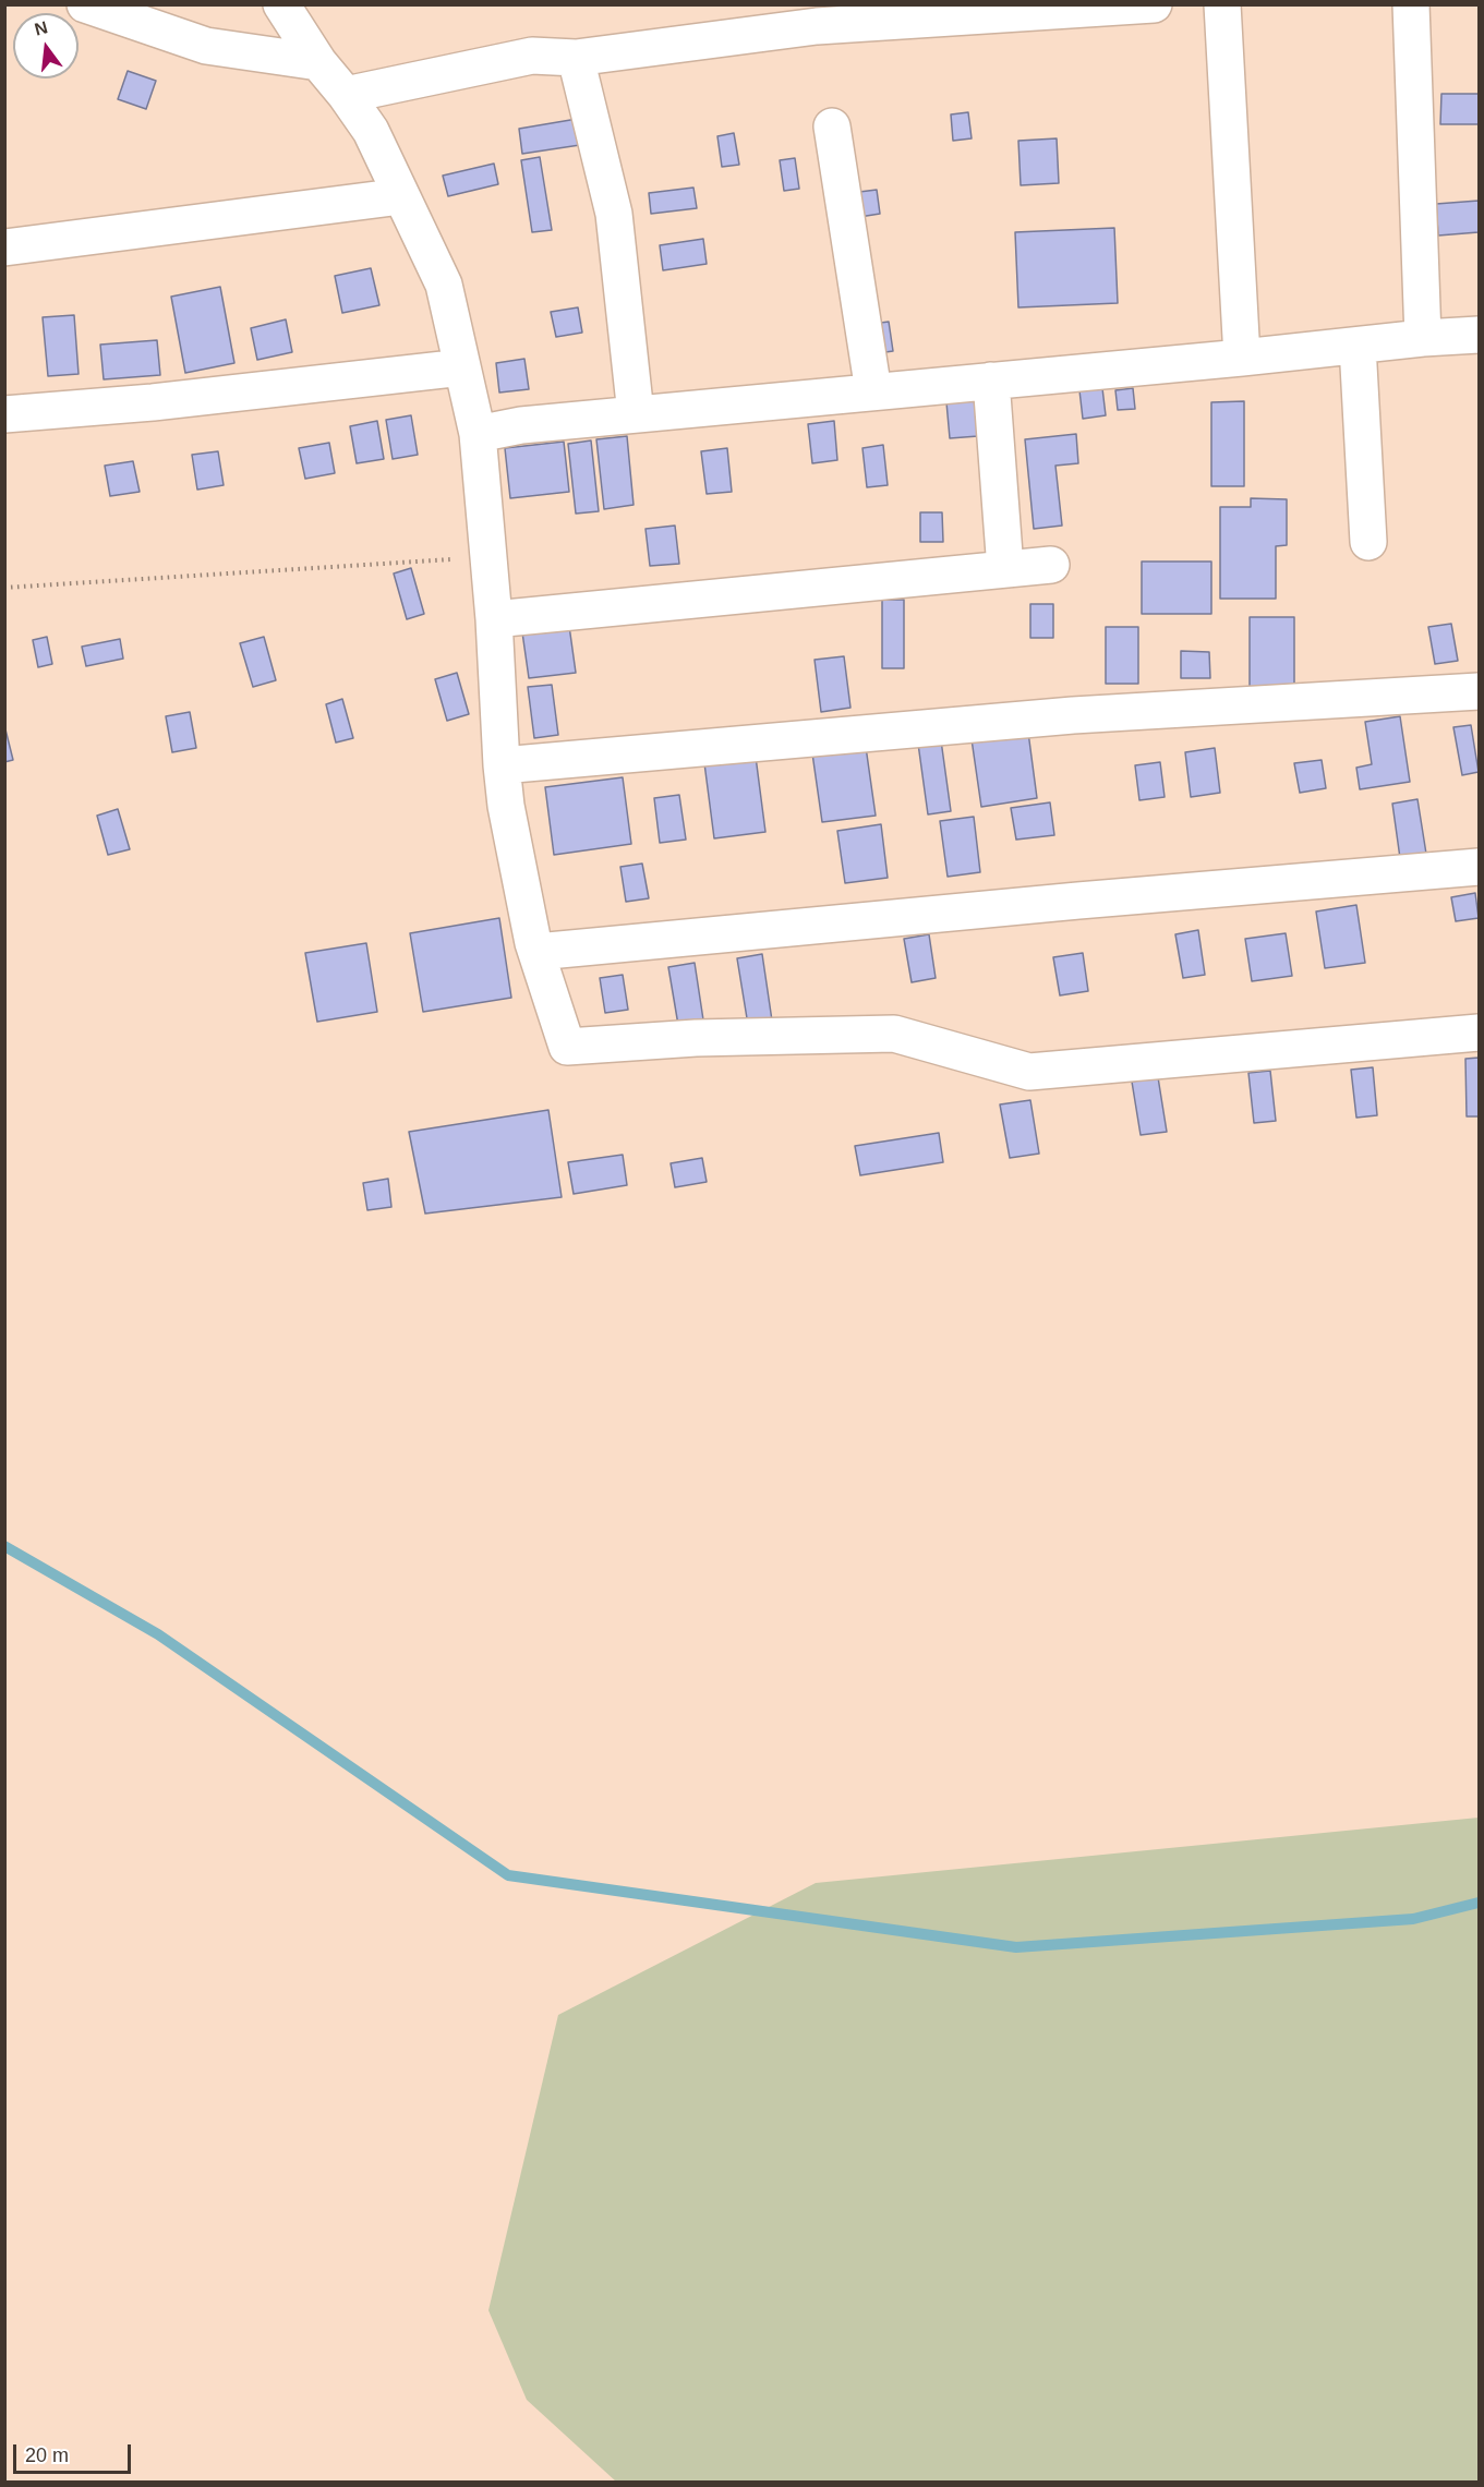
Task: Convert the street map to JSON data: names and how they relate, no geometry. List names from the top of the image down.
{
  "scale_bar": "20 m",
  "north": "top"
}
